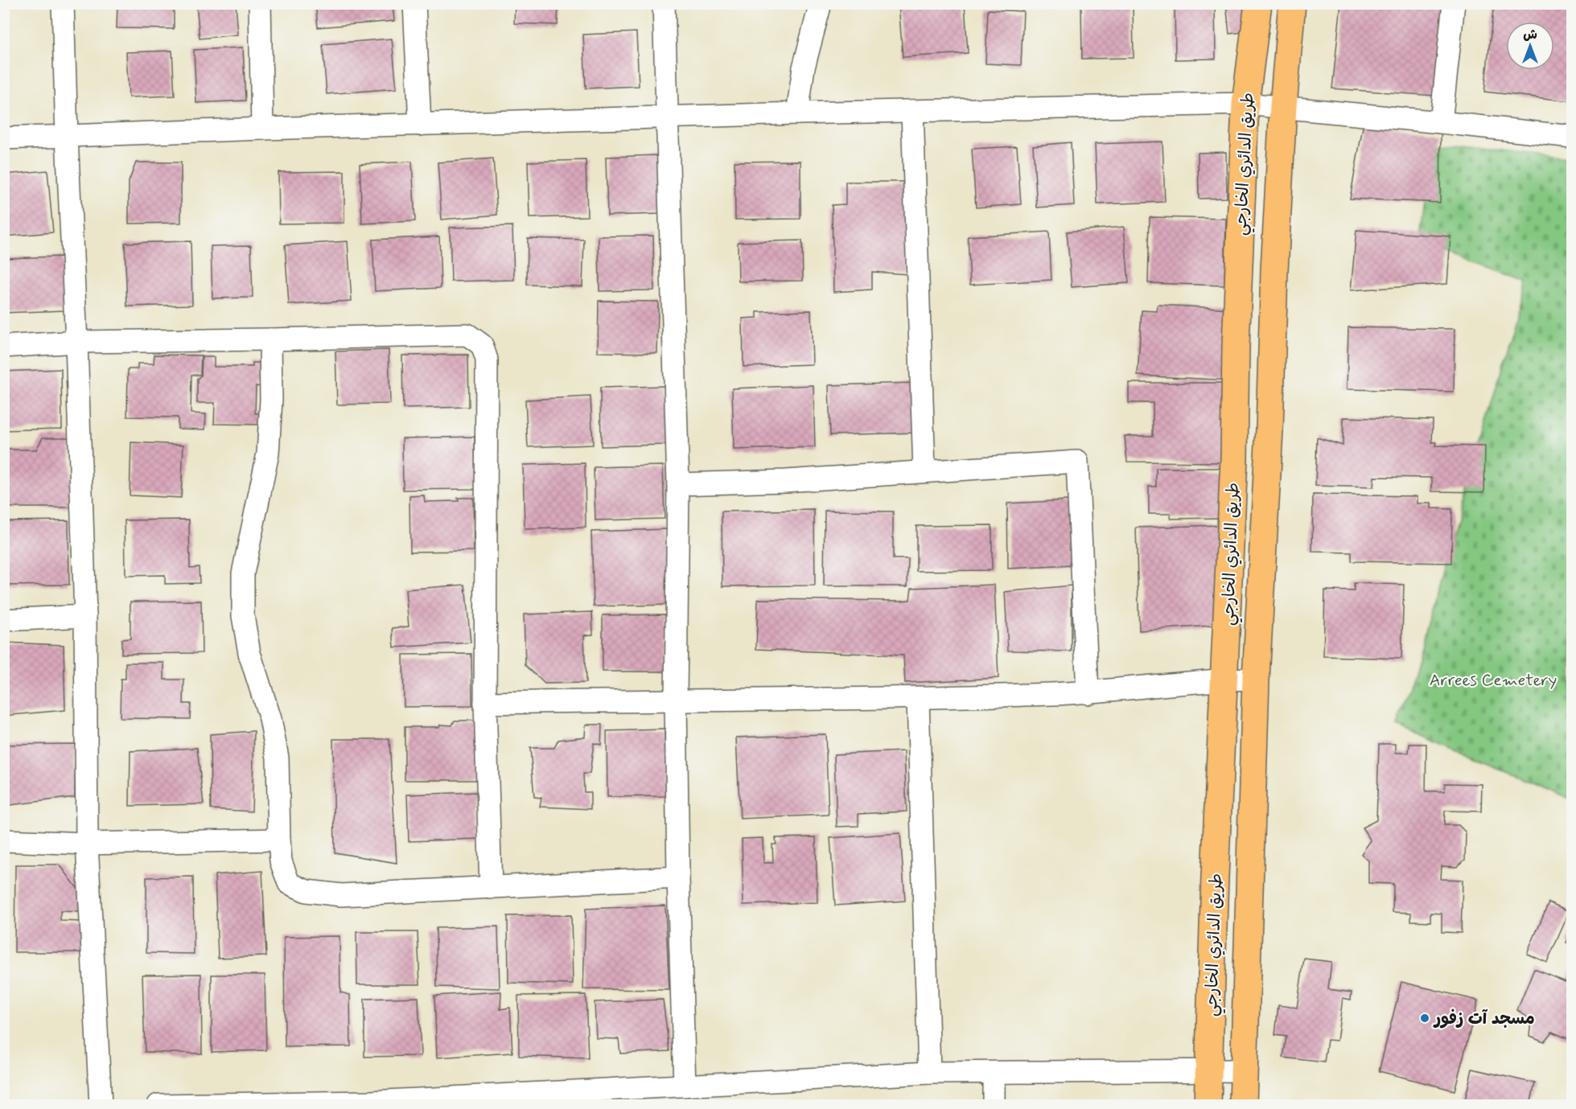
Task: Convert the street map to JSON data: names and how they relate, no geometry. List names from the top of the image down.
{
  "streets": {
    "main road": ["طريق الدائري الخارجي"]
  },
  "parks": ["Arrees Cemetery"],
  "places": ["مسجد آت زفور"],
  "north": "top"
}
